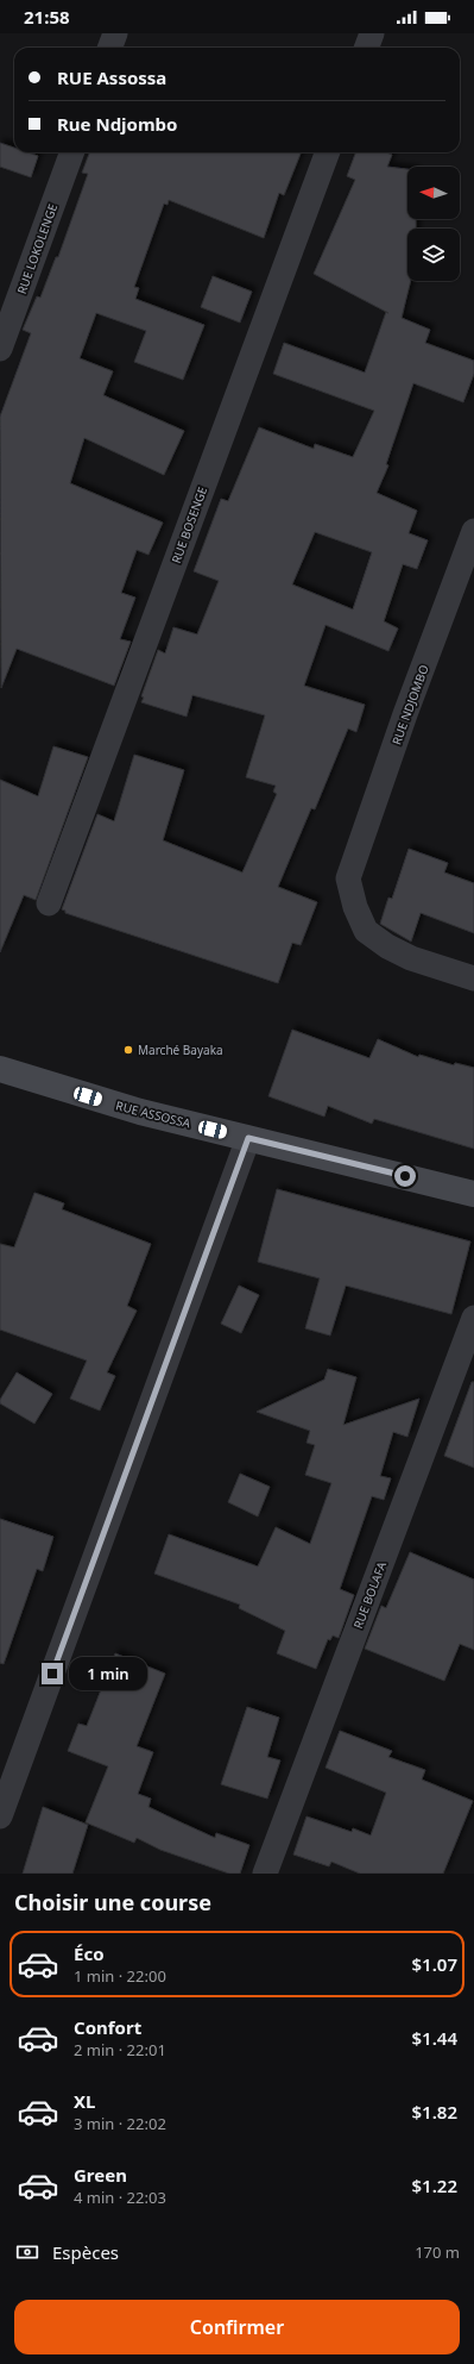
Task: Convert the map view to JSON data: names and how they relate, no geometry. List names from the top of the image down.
{
  "streets": {
    "street": [
      "RUE LOKOLENGE",
      "RUE BOSENGE",
      "RUE NDJOMBO",
      "RUE ASSOSSA",
      "RUE BOLAFA"
    ]
  },
  "places": ["Marché Bayaka"],
  "north": "left",
  "page": {
    "status": "21:58",
    "banner": ["RUE Assossa", "Rue Ndjombo"],
    "bubble": "1 min",
    "heading": "Choisir une course",
    "list": [
      {
        "name": "Éco",
        "note": "1 min · 22:00",
        "value": "$1.07"
      },
      {
        "name": "Confort",
        "note": "2 min · 22:01",
        "value": "$1.44"
      },
      {
        "name": "XL",
        "note": "3 min · 22:02",
        "value": "$1.82"
      },
      {
        "name": "Green",
        "note": "4 min · 22:03",
        "value": "$1.22"
      }
    ],
    "pay": ["Espèces", "170 m"],
    "buttons": "Confirmer"
  }
}
